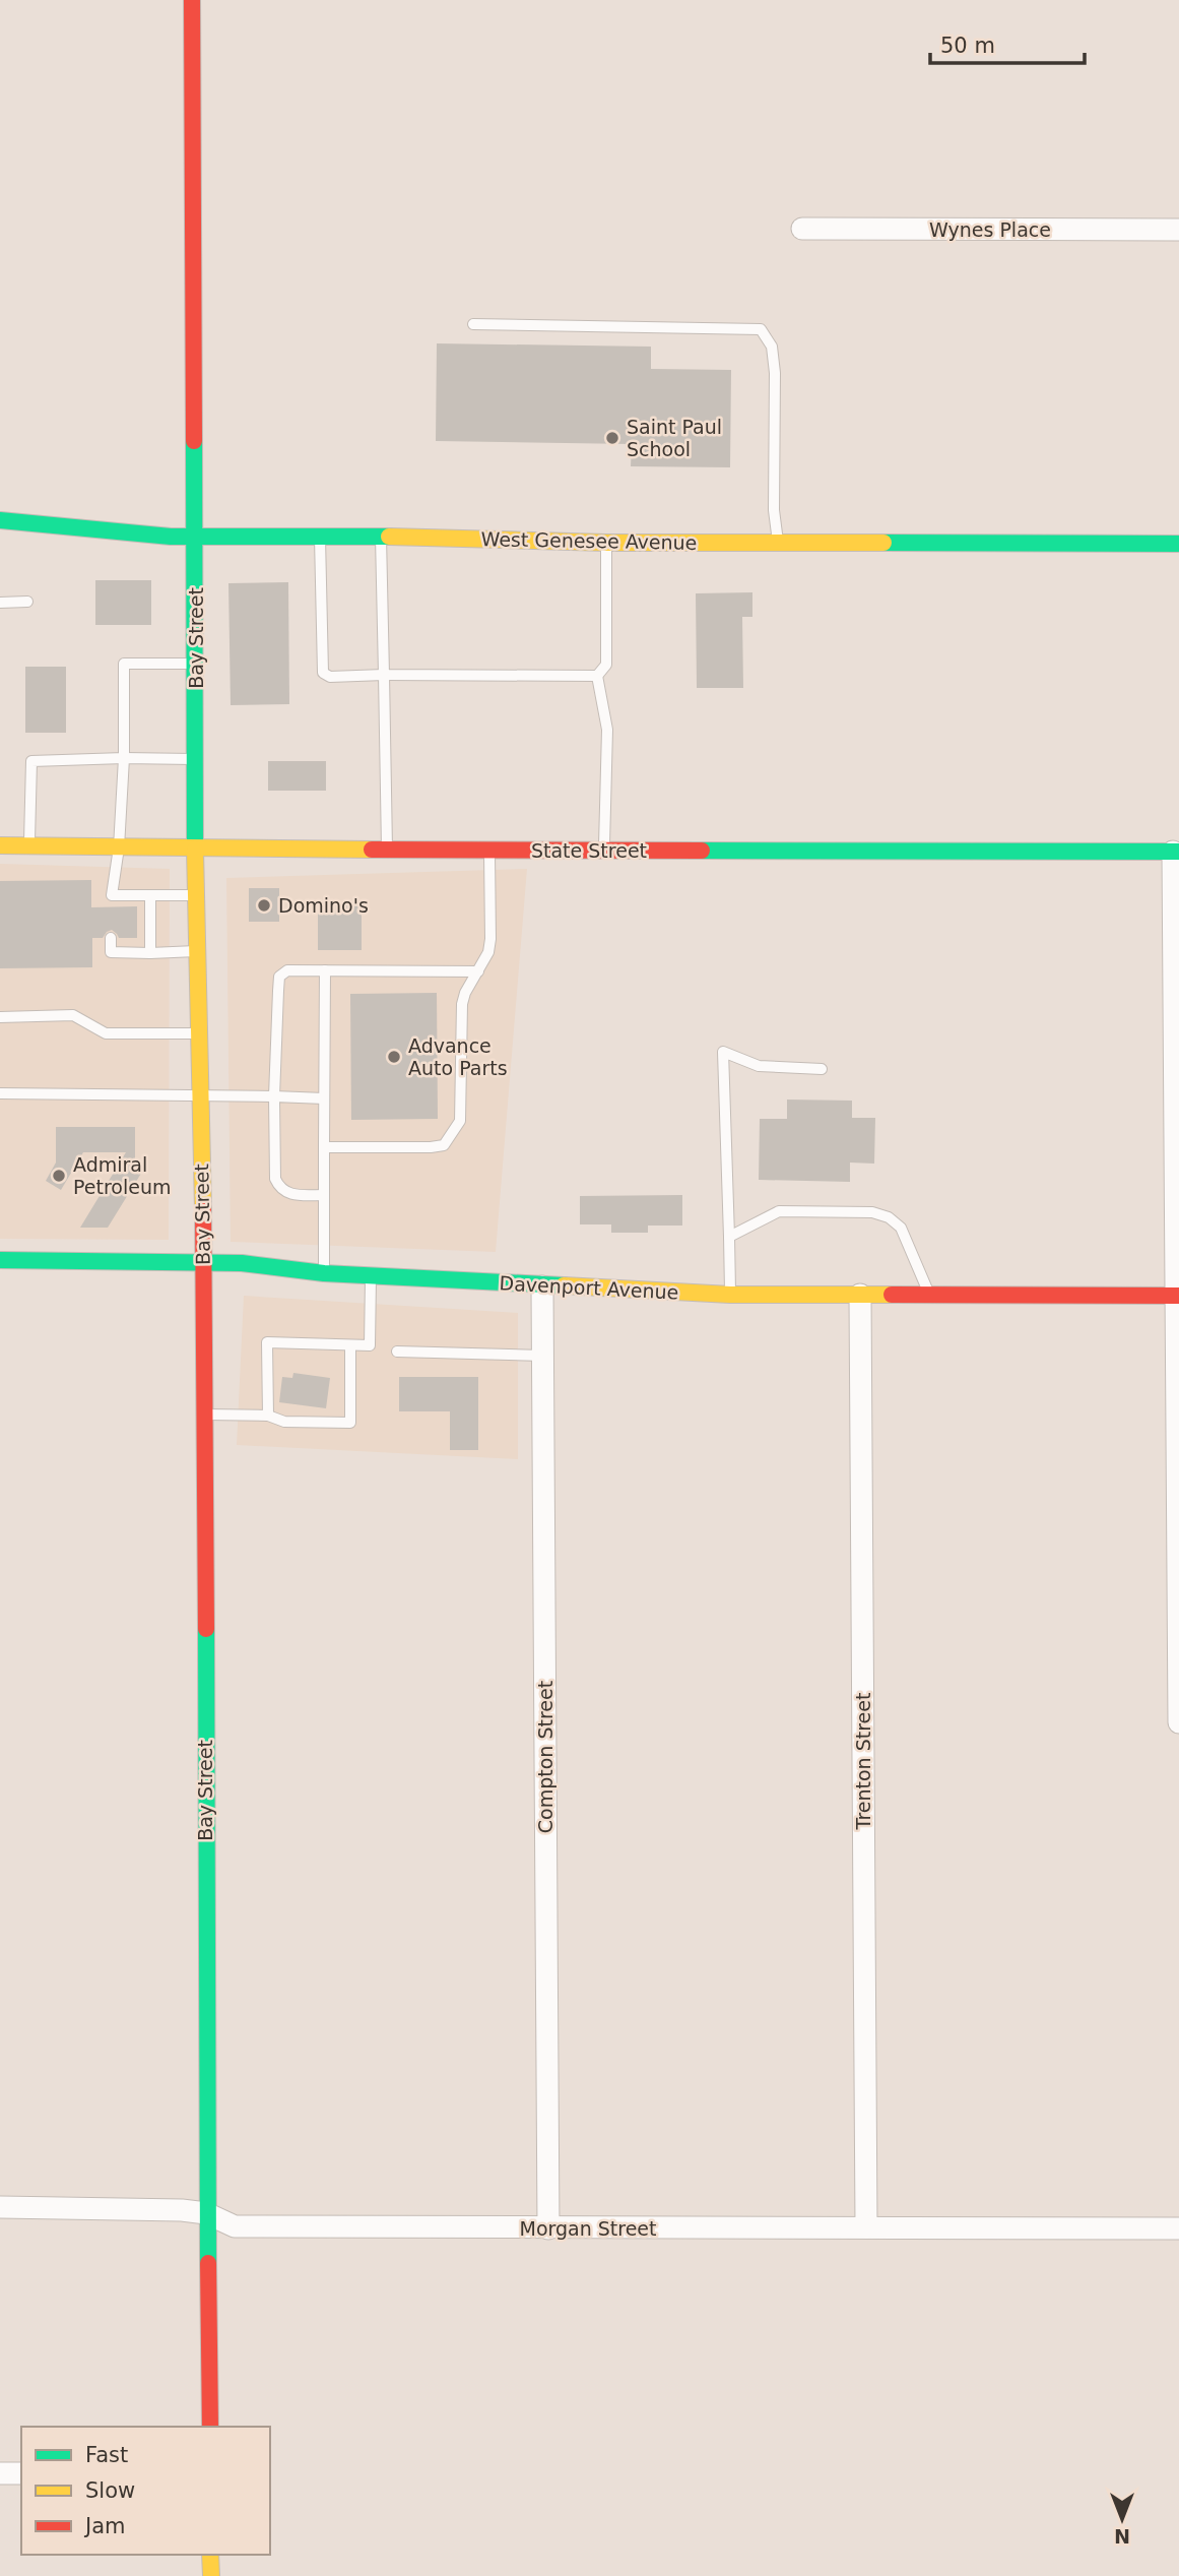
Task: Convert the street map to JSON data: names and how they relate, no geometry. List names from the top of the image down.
{
  "streets": {
    "main road": [
      "West Genesee Avenue",
      "Bay Street",
      "State Street",
      "Davenport Avenue"
    ],
    "street": [
      "Wynes Place",
      "Compton Street",
      "Trenton Street",
      "Morgan Street"
    ]
  },
  "crossings": [
    ["West Genesee Avenue", "Bay Street"],
    ["Bay Street", "State Street"],
    ["Bay Street", "Davenport Avenue"],
    ["Bay Street", "Morgan Street"],
    ["Davenport Avenue", "Compton Street"],
    ["Davenport Avenue", "Trenton Street"],
    ["Compton Street", "Morgan Street"],
    ["Trenton Street", "Morgan Street"]
  ],
  "places": [
    "Saint Paul School",
    "Domino's",
    "Advance Auto Parts",
    "Admiral Petroleum"
  ],
  "legend": ["Fast", "Slow", "Jam"],
  "scale_bar": "50 m",
  "north": "bottom"
}
